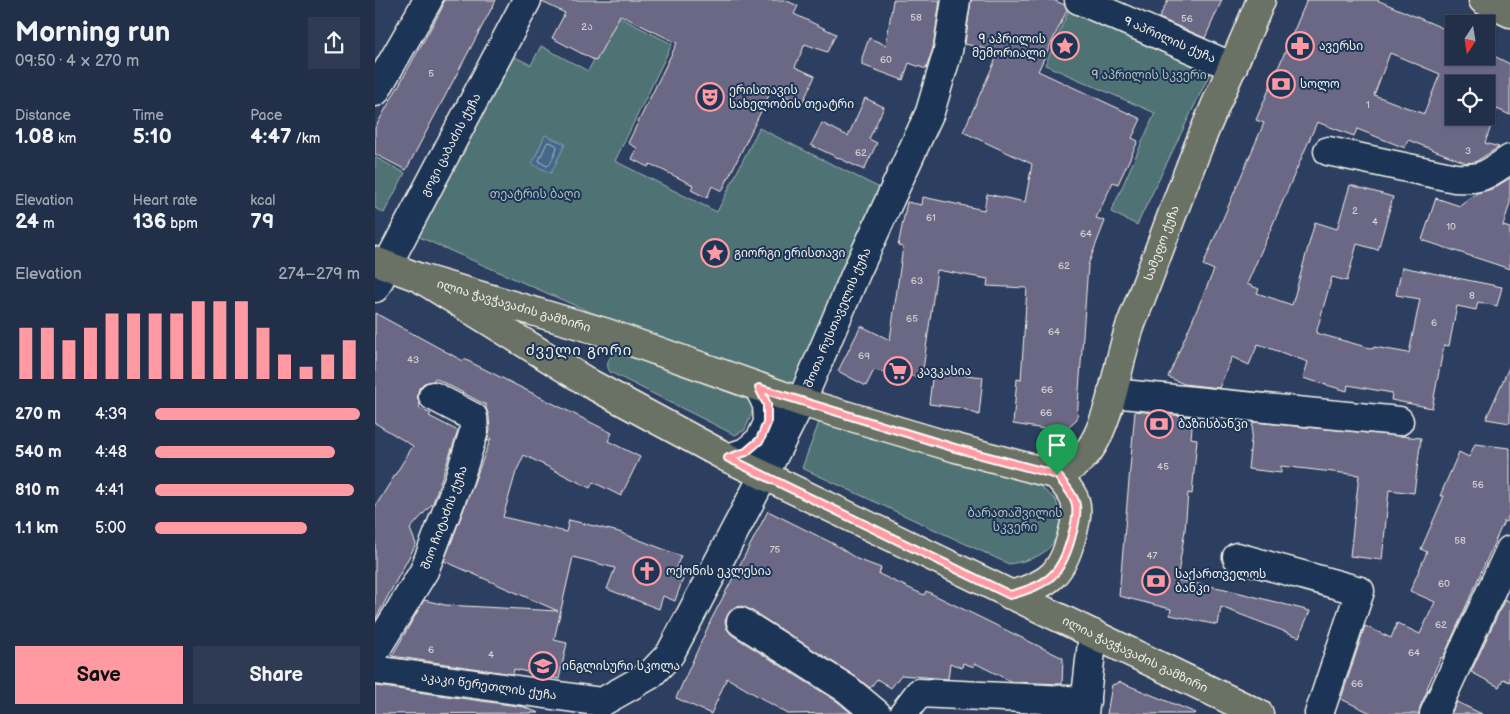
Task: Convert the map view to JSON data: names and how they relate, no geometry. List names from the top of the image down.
{
  "streets": {
    "main road": ["სამეფო ქუჩა", "ილია ჭავჭავაძის გამზირი"],
    "street": [
      "9 აპრილის ქუჩა",
      "გოგი ცაბაძის ქუჩა",
      "შოთა რუსთაველის ქუჩა",
      "შიო ჩიტაძის ქუჩა",
      "აკაკი წერეთლის ქუჩა"
    ]
  },
  "crossings": [
    ["9 აპრილის ქუჩა", "სამეფო ქუჩა"],
    ["გოგი ცაბაძის ქუჩა", "ილია ჭავჭავაძის გამზირი"],
    ["სამეფო ქუჩა", "ილია ჭავჭავაძის გამზირი"],
    ["ილია ჭავჭავაძის გამზირი", "შოთა რუსთაველის ქუჩა"],
    ["შოთა რუსთაველის ქუჩა", "აკაკი წერეთლის ქუჩა"]
  ],
  "districts": ["ძველი გორი"],
  "parks": ["9 აპრილის სკვერი", "თეატრის ბაღი", "ბარათაშვილის სკვერი"],
  "places": {
    "place": ["9 აპრილის მემორიალი", "გიორგი ერისთავი"],
    "pharmacy": ["ავერსი"],
    "bank": ["სოლო", "ბაზისბანკი", "საქართველოს ბანკი"],
    "theatre": ["ერისთავის სახელობის თეატრი"],
    "supermarket": ["კავკასია"],
    "church": ["ოქონის ეკლესია"],
    "school or university": ["ინგლისური სკოლა"]
  },
  "house_numbers": [
    "58",
    "56",
    "2ა",
    "60",
    "5",
    "1",
    "3",
    "62",
    "2",
    "61",
    "4",
    "10",
    "64",
    "62",
    "63",
    "8",
    "65",
    "6",
    "64",
    "69",
    "43",
    "66",
    "66",
    "45",
    "56",
    "58",
    "75",
    "47",
    "60",
    "62",
    "6",
    "64",
    "4",
    "66"
  ],
  "north": "bottom",
  "page": {
    "heading": ["Morning run", "09:50 · 4 × 270 m"],
    "stats": [
      ["Distance", "1.08 km"],
      ["Time", "5:10"],
      ["Pace", "4:47 /km"],
      ["Elevation", "24 m"],
      ["Heart rate", "136 bpm"],
      ["kcal", "79"]
    ],
    "chart": ["Elevation", "274–279 m"],
    "list": [
      {
        "name": "270 m",
        "note": "4:39"
      },
      {
        "name": "540 m",
        "note": "4:48"
      },
      {
        "name": "810 m",
        "note": "4:41"
      },
      {
        "name": "1.1 km",
        "note": "5:00"
      }
    ],
    "buttons": ["Save", "Share"]
  }
}
